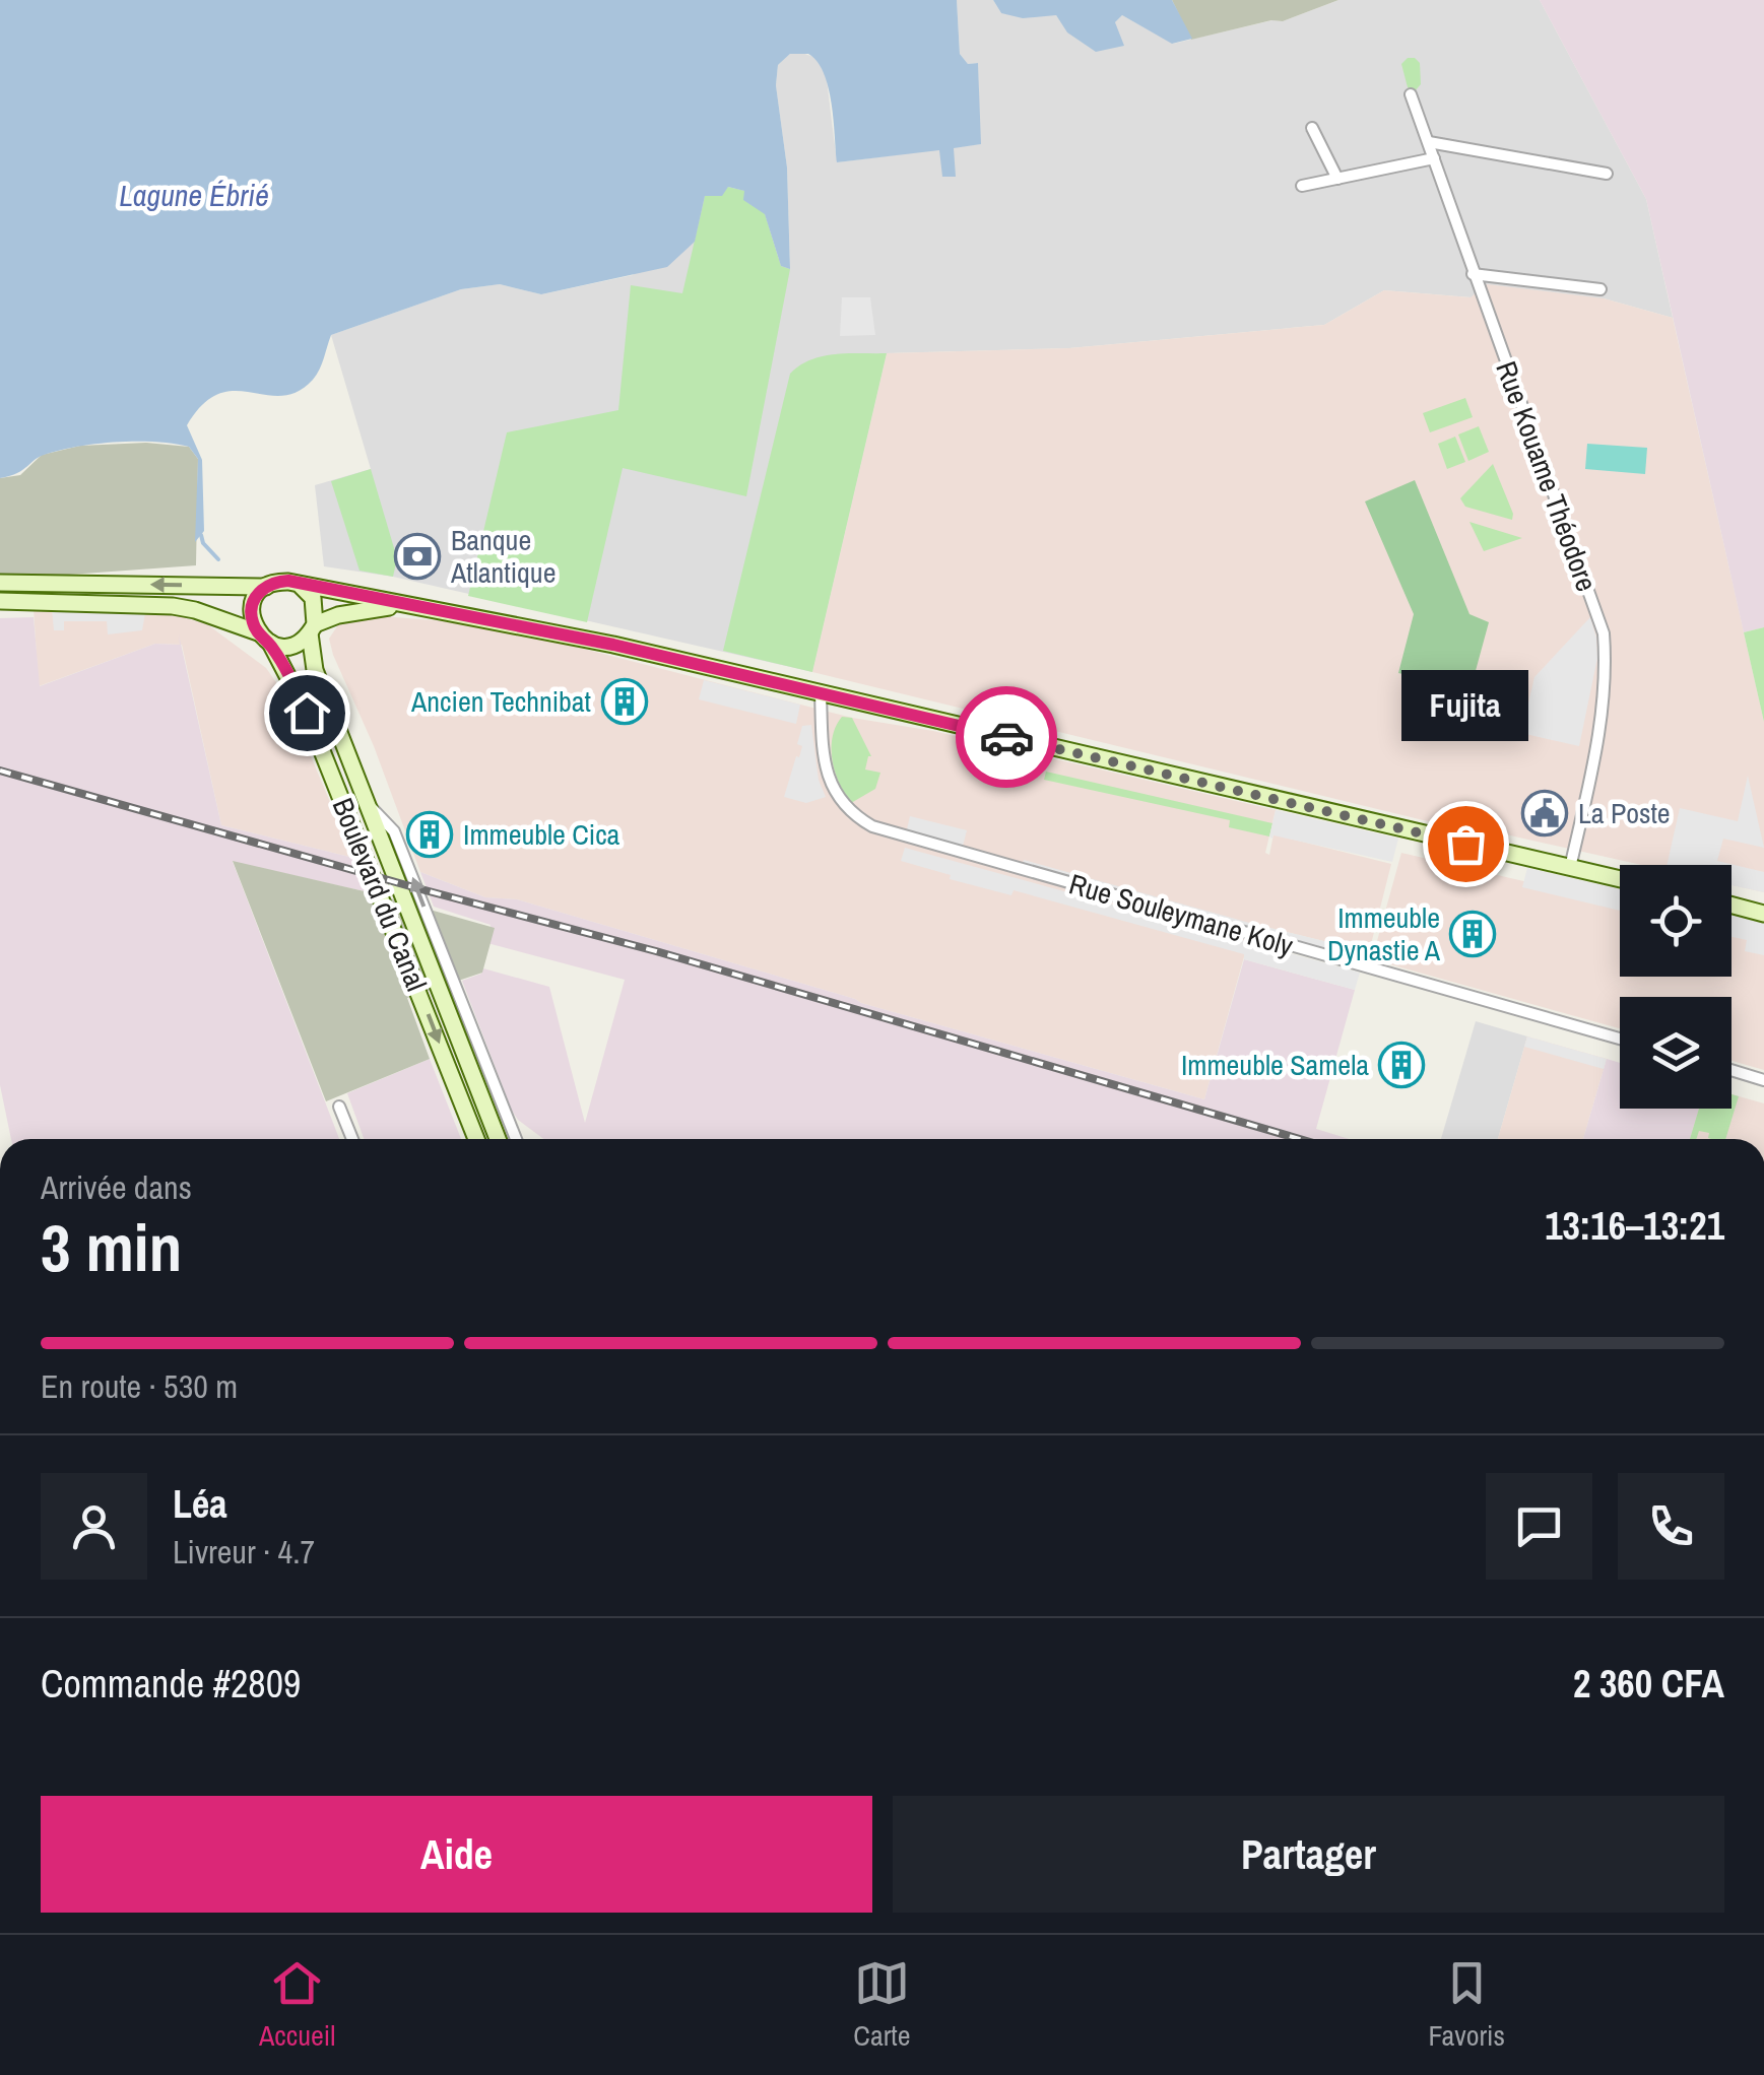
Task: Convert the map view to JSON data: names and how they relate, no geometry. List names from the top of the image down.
{
  "streets": {
    "main road": ["Boulevard du Canal"],
    "street": ["Rue Kouame Théodore", "Rue Souleymane Koly"]
  },
  "water": ["Lagune Ébrié"],
  "places": {
    "bank": ["Banque Atlantique"],
    "building": [
      "Ancien Technibat",
      "Immeuble Cica",
      "Immeuble Dynastie A",
      "Immeuble Samela"
    ],
    "public building": ["La Poste"],
    "other": ["Fujita"]
  },
  "page": {
    "bubble": "Fujita",
    "heading": ["3 min", "Arrivée dans", "13:16–13:21"],
    "panel": [
      "Léa",
      "Livreur · 4.7",
      "Commande #2809",
      "2 360 CFA"
    ],
    "bar": "En route · 530 m",
    "buttons": ["Aide", "Partager"],
    "tabs": ["Accueil", "Carte", "Favoris"]
  }
}
